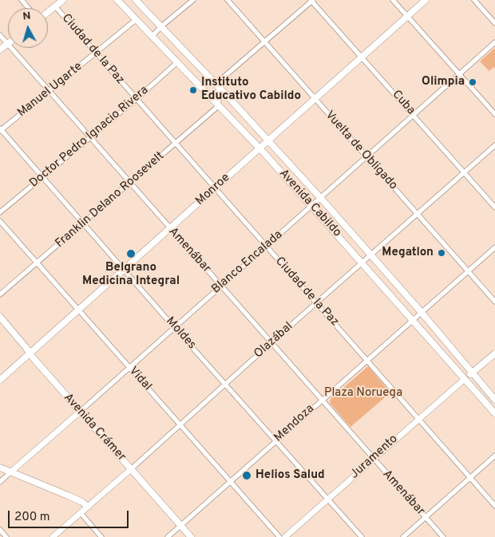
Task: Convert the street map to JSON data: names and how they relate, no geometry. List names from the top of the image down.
{
  "streets": {
    "main road": ["Monroe", "Avenida Cabildo", "Avenida Crámer"],
    "street": [
      "Ciudad de la Paz",
      "Manuel Ugarte",
      "Cuba",
      "Doctor Pedro Ignacio Rivera",
      "Vuelta de Obligado",
      "Franklin Delano Roosevelt",
      "Amenábar",
      "Blanco Encalada",
      "Moldes",
      "Olazábal",
      "Vidal",
      "Mendoza",
      "Juramento"
    ]
  },
  "crossings": [
    ["Ciudad de la Paz", "Manuel Ugarte"],
    ["Ciudad de la Paz", "Doctor Pedro Ignacio Rivera"],
    ["Ciudad de la Paz", "Monroe"],
    ["Ciudad de la Paz", "Franklin Delano Roosevelt"],
    ["Ciudad de la Paz", "Blanco Encalada"],
    ["Ciudad de la Paz", "Olazábal"],
    ["Ciudad de la Paz", "Mendoza"],
    ["Ciudad de la Paz", "Juramento"],
    ["Manuel Ugarte", "Avenida Cabildo"],
    ["Manuel Ugarte", "Amenábar"],
    ["Manuel Ugarte", "Moldes"],
    ["Cuba", "Monroe"],
    ["Cuba", "Blanco Encalada"],
    ["Cuba", "Olazábal"],
    ["Doctor Pedro Ignacio Rivera", "Avenida Cabildo"],
    ["Doctor Pedro Ignacio Rivera", "Amenábar"],
    ["Doctor Pedro Ignacio Rivera", "Moldes"],
    ["Vuelta de Obligado", "Monroe"],
    ["Vuelta de Obligado", "Blanco Encalada"],
    ["Vuelta de Obligado", "Olazábal"],
    ["Vuelta de Obligado", "Mendoza"],
    ["Monroe", "Avenida Cabildo"],
    ["Monroe", "Amenábar"],
    ["Monroe", "Moldes"],
    ["Monroe", "Vidal"],
    ["Monroe", "Avenida Crámer"],
    ["Franklin Delano Roosevelt", "Avenida Cabildo"],
    ["Franklin Delano Roosevelt", "Amenábar"],
    ["Franklin Delano Roosevelt", "Moldes"],
    ["Franklin Delano Roosevelt", "Vidal"],
    ["Avenida Cabildo", "Blanco Encalada"],
    ["Avenida Cabildo", "Olazábal"],
    ["Avenida Cabildo", "Mendoza"],
    ["Avenida Cabildo", "Juramento"],
    ["Amenábar", "Blanco Encalada"],
    ["Amenábar", "Olazábal"],
    ["Amenábar", "Mendoza"],
    ["Amenábar", "Juramento"],
    ["Blanco Encalada", "Moldes"],
    ["Blanco Encalada", "Vidal"],
    ["Blanco Encalada", "Avenida Crámer"],
    ["Moldes", "Olazábal"],
    ["Moldes", "Mendoza"],
    ["Moldes", "Juramento"],
    ["Olazábal", "Vidal"],
    ["Olazábal", "Avenida Crámer"],
    ["Vidal", "Mendoza"],
    ["Mendoza", "Avenida Crámer"]
  ],
  "parks": ["Plaza Noruega"],
  "places": [
    "Olimpia",
    "Instituto Educativo Cabildo",
    "Megatlon",
    "Belgrano Medicina Integral",
    "Helios Salud"
  ],
  "scale_bar": "200 m",
  "north": "top"
}
